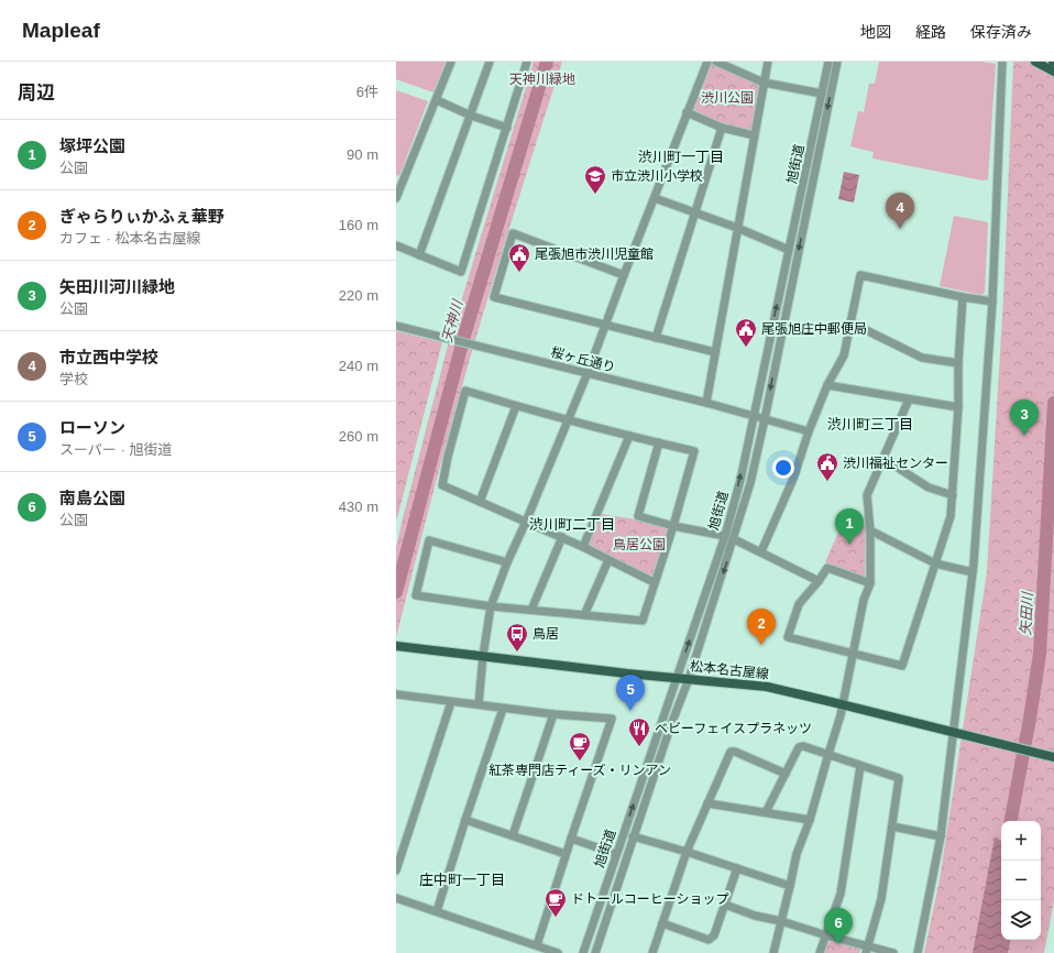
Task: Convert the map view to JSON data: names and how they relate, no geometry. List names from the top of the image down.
{
  "streets": {
    "main road": ["松本名古屋線"],
    "street": ["旭街道", "桜ヶ丘通り"]
  },
  "crossings": [
    ["旭街道", "桜ヶ丘通り"],
    ["旭街道", "松本名古屋線"]
  ],
  "districts": [
    "渋川町一丁目",
    "渋川町三丁目",
    "渋川町二丁目",
    "庄中町一丁目"
  ],
  "water": ["天神川", "矢田川"],
  "parks": ["天神川緑地", "渋川公園", "鳥居公園"],
  "places": {
    "school or university": ["市立渋川小学校"],
    "public building": ["尾張旭市渋川児童館", "尾張旭庄中郵便局", "渋川福祉センター"],
    "bus stop": ["鳥居"],
    "restaurant": ["ベビーフェイスプラネッツ"],
    "cafe": ["紅茶専門店ティーズ・リンアン", "ドトールコーヒーショップ"]
  },
  "page": {
    "header": "Mapleaf",
    "nav": ["地図", "経路", "保存済み"],
    "heading": ["周辺", "6件"],
    "list": [
      {
        "mark": "1",
        "name": "塚坪公園",
        "note": "公園",
        "value": "90 m"
      },
      {
        "mark": "2",
        "name": "ぎゃらりぃかふぇ華野",
        "note": "カフェ · 松本名古屋線",
        "value": "160 m"
      },
      {
        "mark": "3",
        "name": "矢田川河川緑地",
        "note": "公園",
        "value": "220 m"
      },
      {
        "mark": "4",
        "name": "市立西中学校",
        "note": "学校",
        "value": "240 m"
      },
      {
        "mark": "5",
        "name": "ローソン",
        "note": "スーパー · 旭街道",
        "value": "260 m"
      },
      {
        "mark": "6",
        "name": "南島公園",
        "note": "公園",
        "value": "430 m"
      }
    ],
    "pins": [
      "4",
      "3",
      "1",
      "2",
      "5",
      "6"
    ],
    "map_buttons": ["+", "−"]
  }
}
